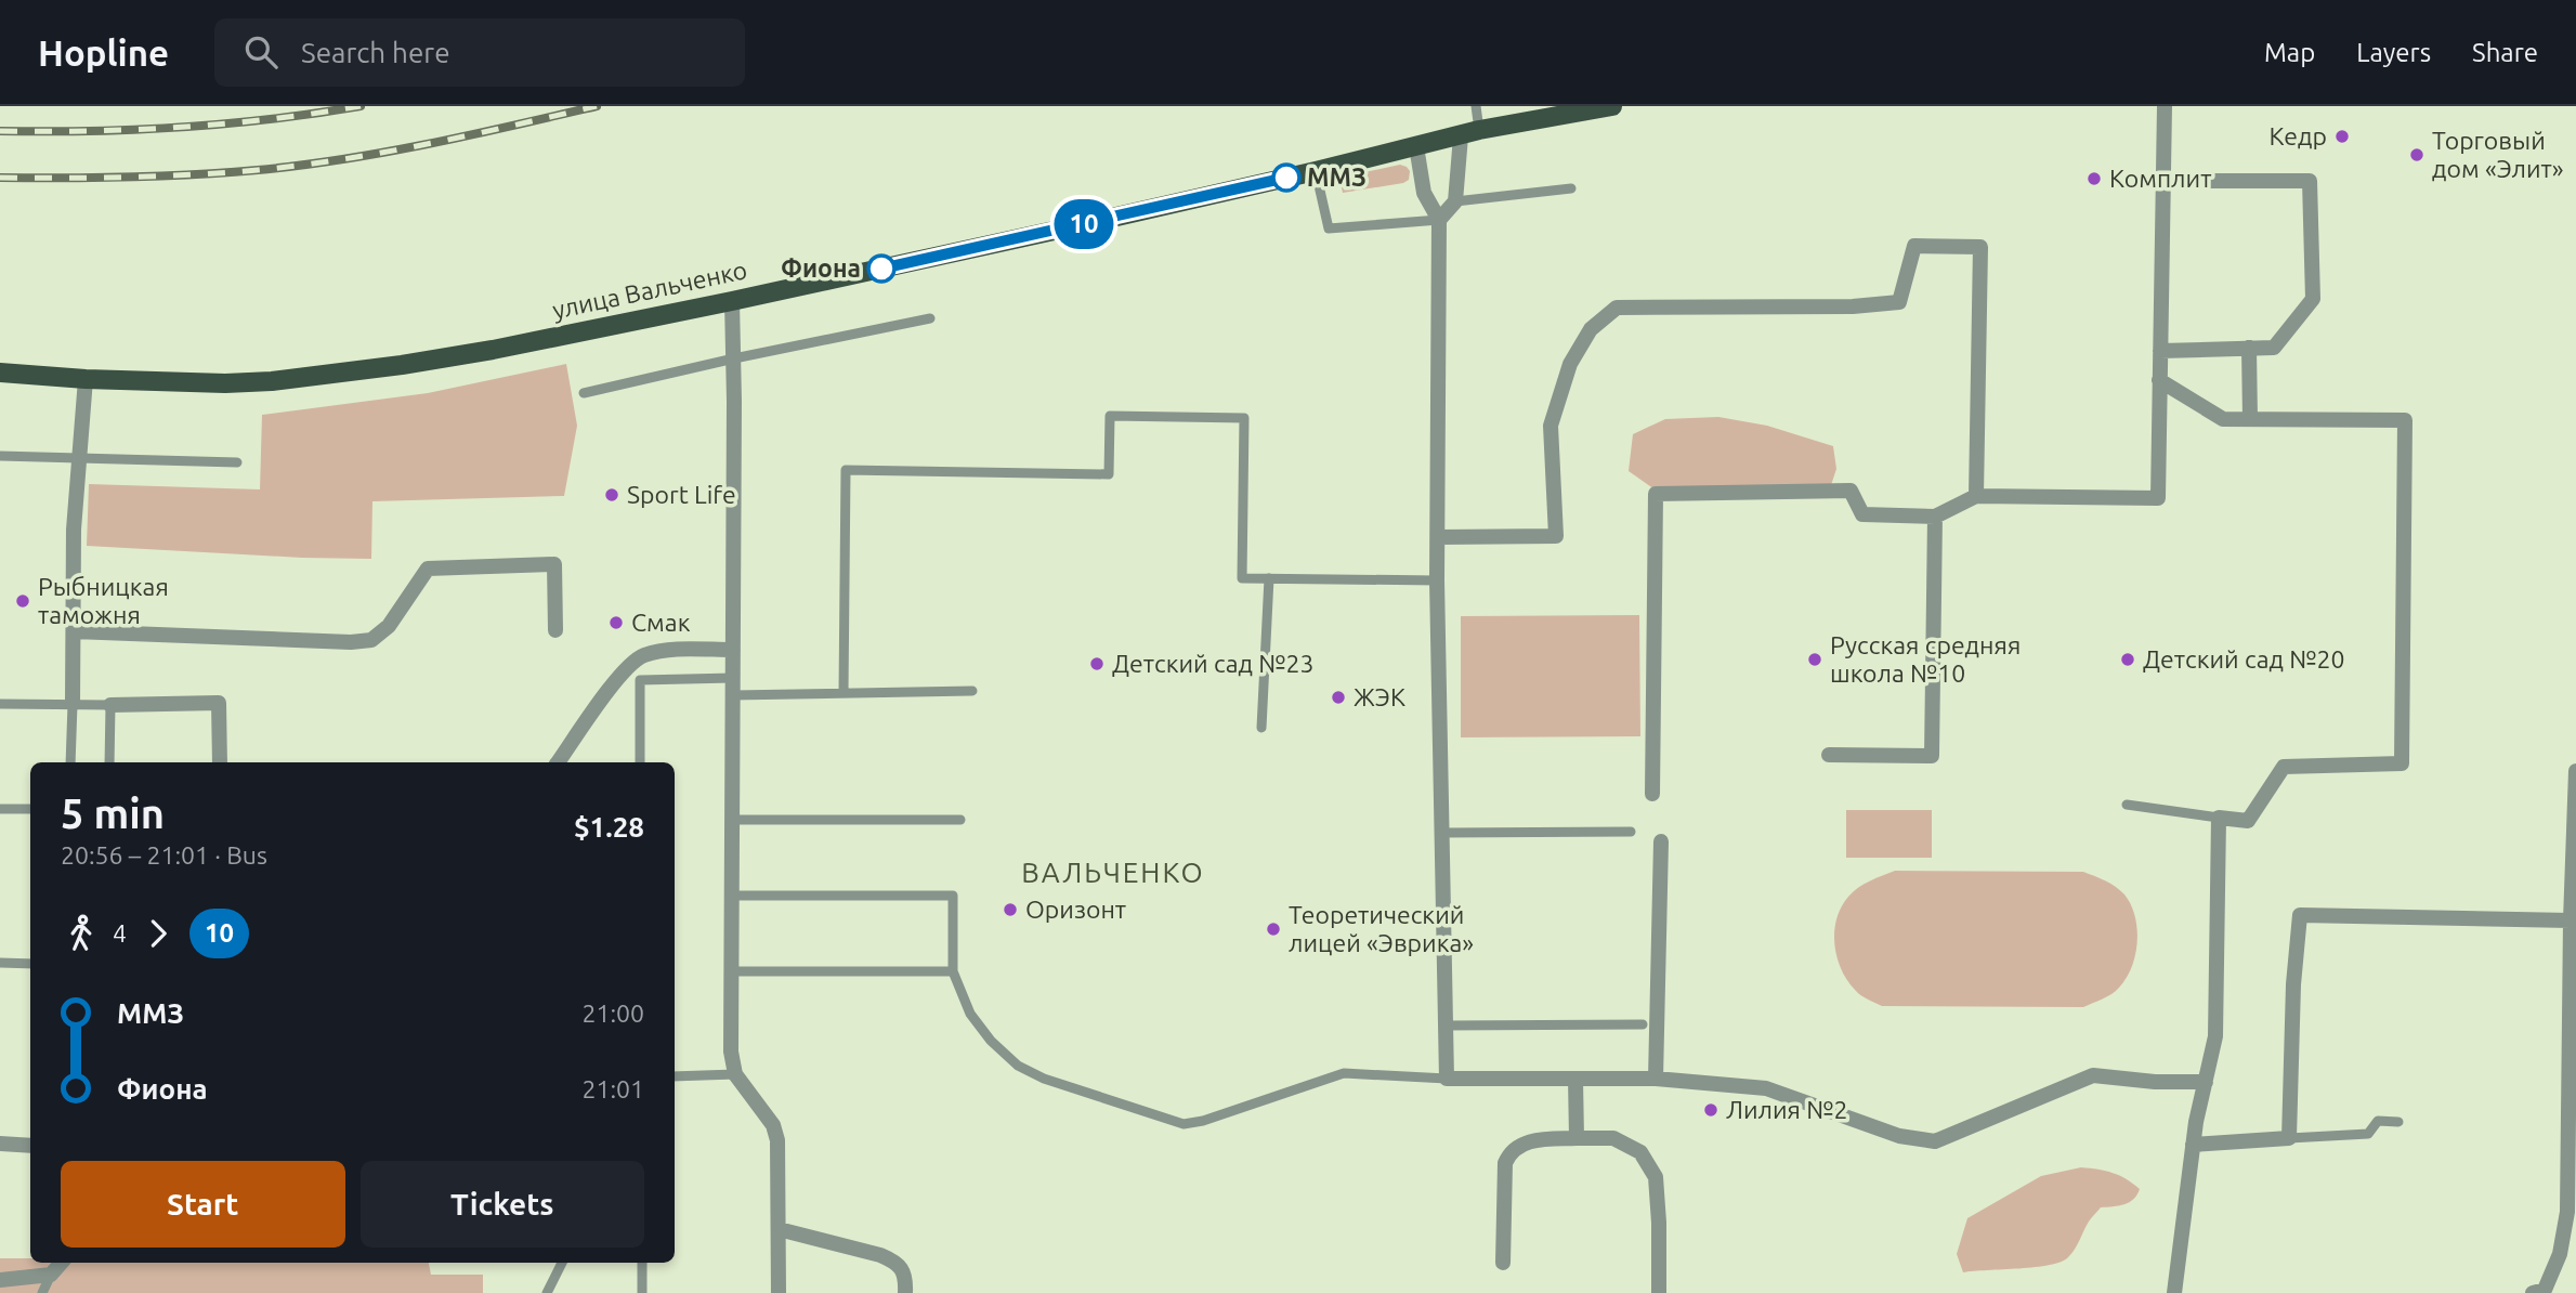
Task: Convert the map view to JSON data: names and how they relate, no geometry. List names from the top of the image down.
{
  "streets": {
    "main road": ["улица Вальченко"]
  },
  "districts": ["ВАЛЬЧЕНКО"],
  "places": [
    "Кедр",
    "Торговый дом «Элит»",
    "ММЗ",
    "Комплит",
    "Фиона",
    "Sport Life",
    "Рыбницкая таможня",
    "Смак",
    "Русская средняя школа №10",
    "Детский сад №20",
    "Детский сад №23",
    "ЖЭК",
    "Оризонт",
    "Теоретический лицей «Эврика»",
    "Лилия №2"
  ],
  "lines": ["bus line 10"],
  "page": {
    "header": "Hopline",
    "search": "Search here",
    "nav": ["Map", "Layers", "Share"],
    "on_map": "10",
    "heading": ["5 min", "20:56 – 21:01 · Bus", "$1.28"],
    "legs": ["4", "10"],
    "list": [
      {
        "name": "ММЗ",
        "value": "21:00"
      },
      {
        "name": "Фиона",
        "value": "21:01"
      }
    ],
    "buttons": ["Start", "Tickets"]
  }
}
